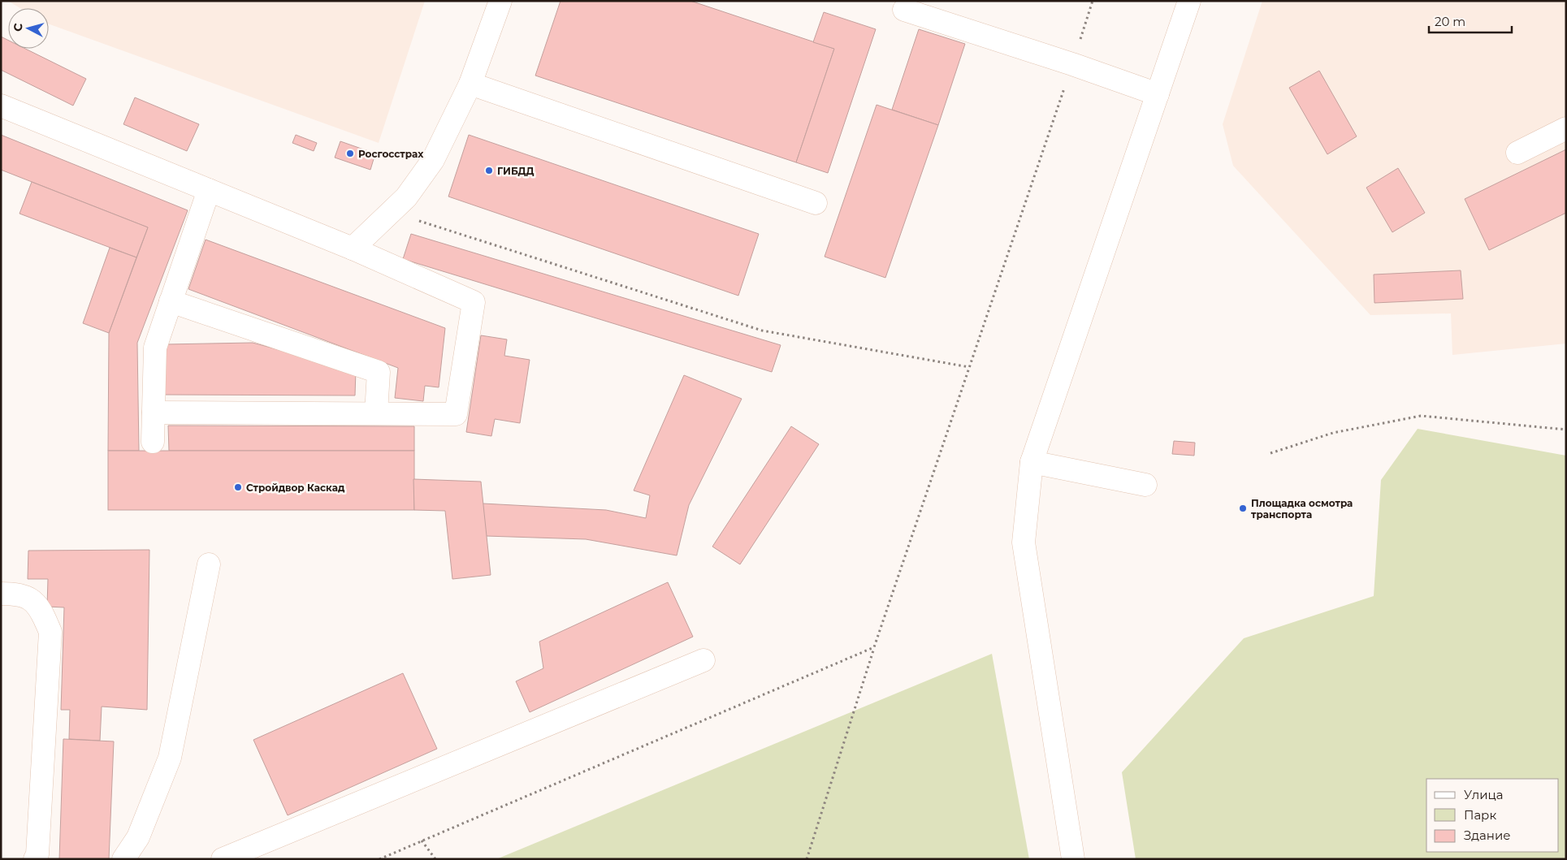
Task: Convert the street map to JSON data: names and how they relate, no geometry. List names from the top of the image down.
{
  "places": [
    "Росгосстрах",
    "ГИБДД",
    "Стройдвор Каскад",
    "Площадка осмотра транспорта"
  ],
  "legend": ["Улица", "Парк", "Здание"],
  "scale_bar": "20 m",
  "north": "left"
}
